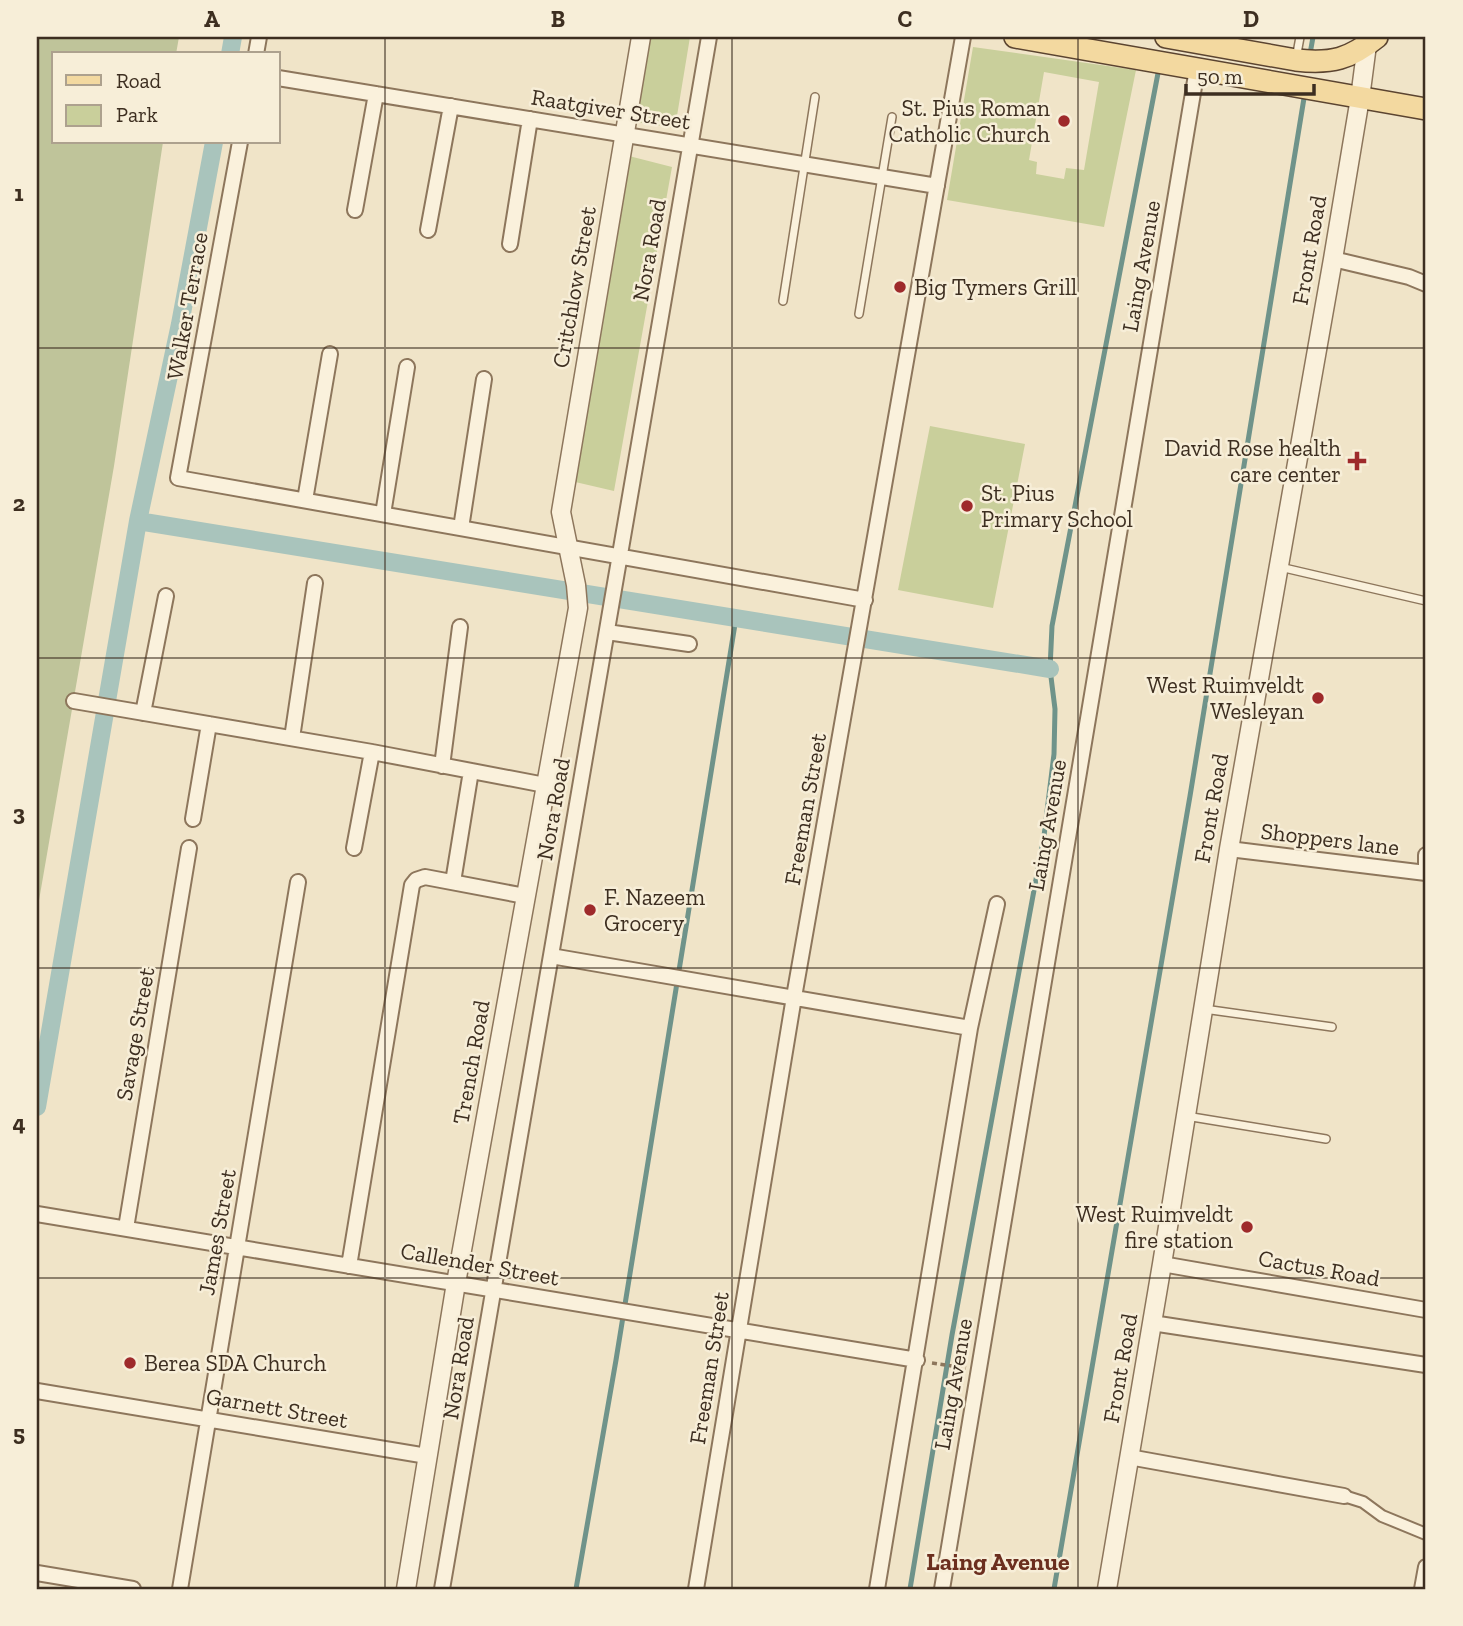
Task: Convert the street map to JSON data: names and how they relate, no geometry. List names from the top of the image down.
{
  "streets": {
    "street": [
      "Raatgiver Street",
      "Nora Road",
      "Front Road",
      "Laing Avenue",
      "Critchlow Street",
      "Walker Terrace",
      "Freeman Street",
      "Shoppers lane",
      "Savage Street",
      "Trench Road",
      "James Street",
      "Callender Street",
      "Cactus Road",
      "Garnett Street"
    ]
  },
  "crossings": [
    ["Raatgiver Street", "Nora Road"],
    ["Raatgiver Street", "Critchlow Street"],
    ["Raatgiver Street", "Freeman Street"],
    ["Nora Road", "Callender Street"],
    ["Front Road", "Shoppers lane"],
    ["Front Road", "Cactus Road"],
    ["Critchlow Street", "Trench Road"],
    ["Freeman Street", "Callender Street"],
    ["Savage Street", "Callender Street"],
    ["Trench Road", "Callender Street"],
    ["Trench Road", "Garnett Street"],
    ["James Street", "Callender Street"],
    ["James Street", "Garnett Street"]
  ],
  "districts": ["Laing Avenue"],
  "places": {
    "other": [
      "St. Pius Roman Catholic Church",
      "Big Tymers Grill",
      "St. Pius Primary School",
      "West Ruimveldt Wesleyan",
      "F. Nazeem Grocery",
      "West Ruimveldt fire station",
      "Berea SDA Church"
    ],
    "health": ["David Rose health care center"]
  },
  "legend": ["Road", "Park"],
  "scale_bar": "50 m",
  "grid": {
    "columns": [
      "A",
      "B",
      "C",
      "D"
    ],
    "rows": [
      "1",
      "2",
      "3",
      "4",
      "5"
    ]
  }
}
